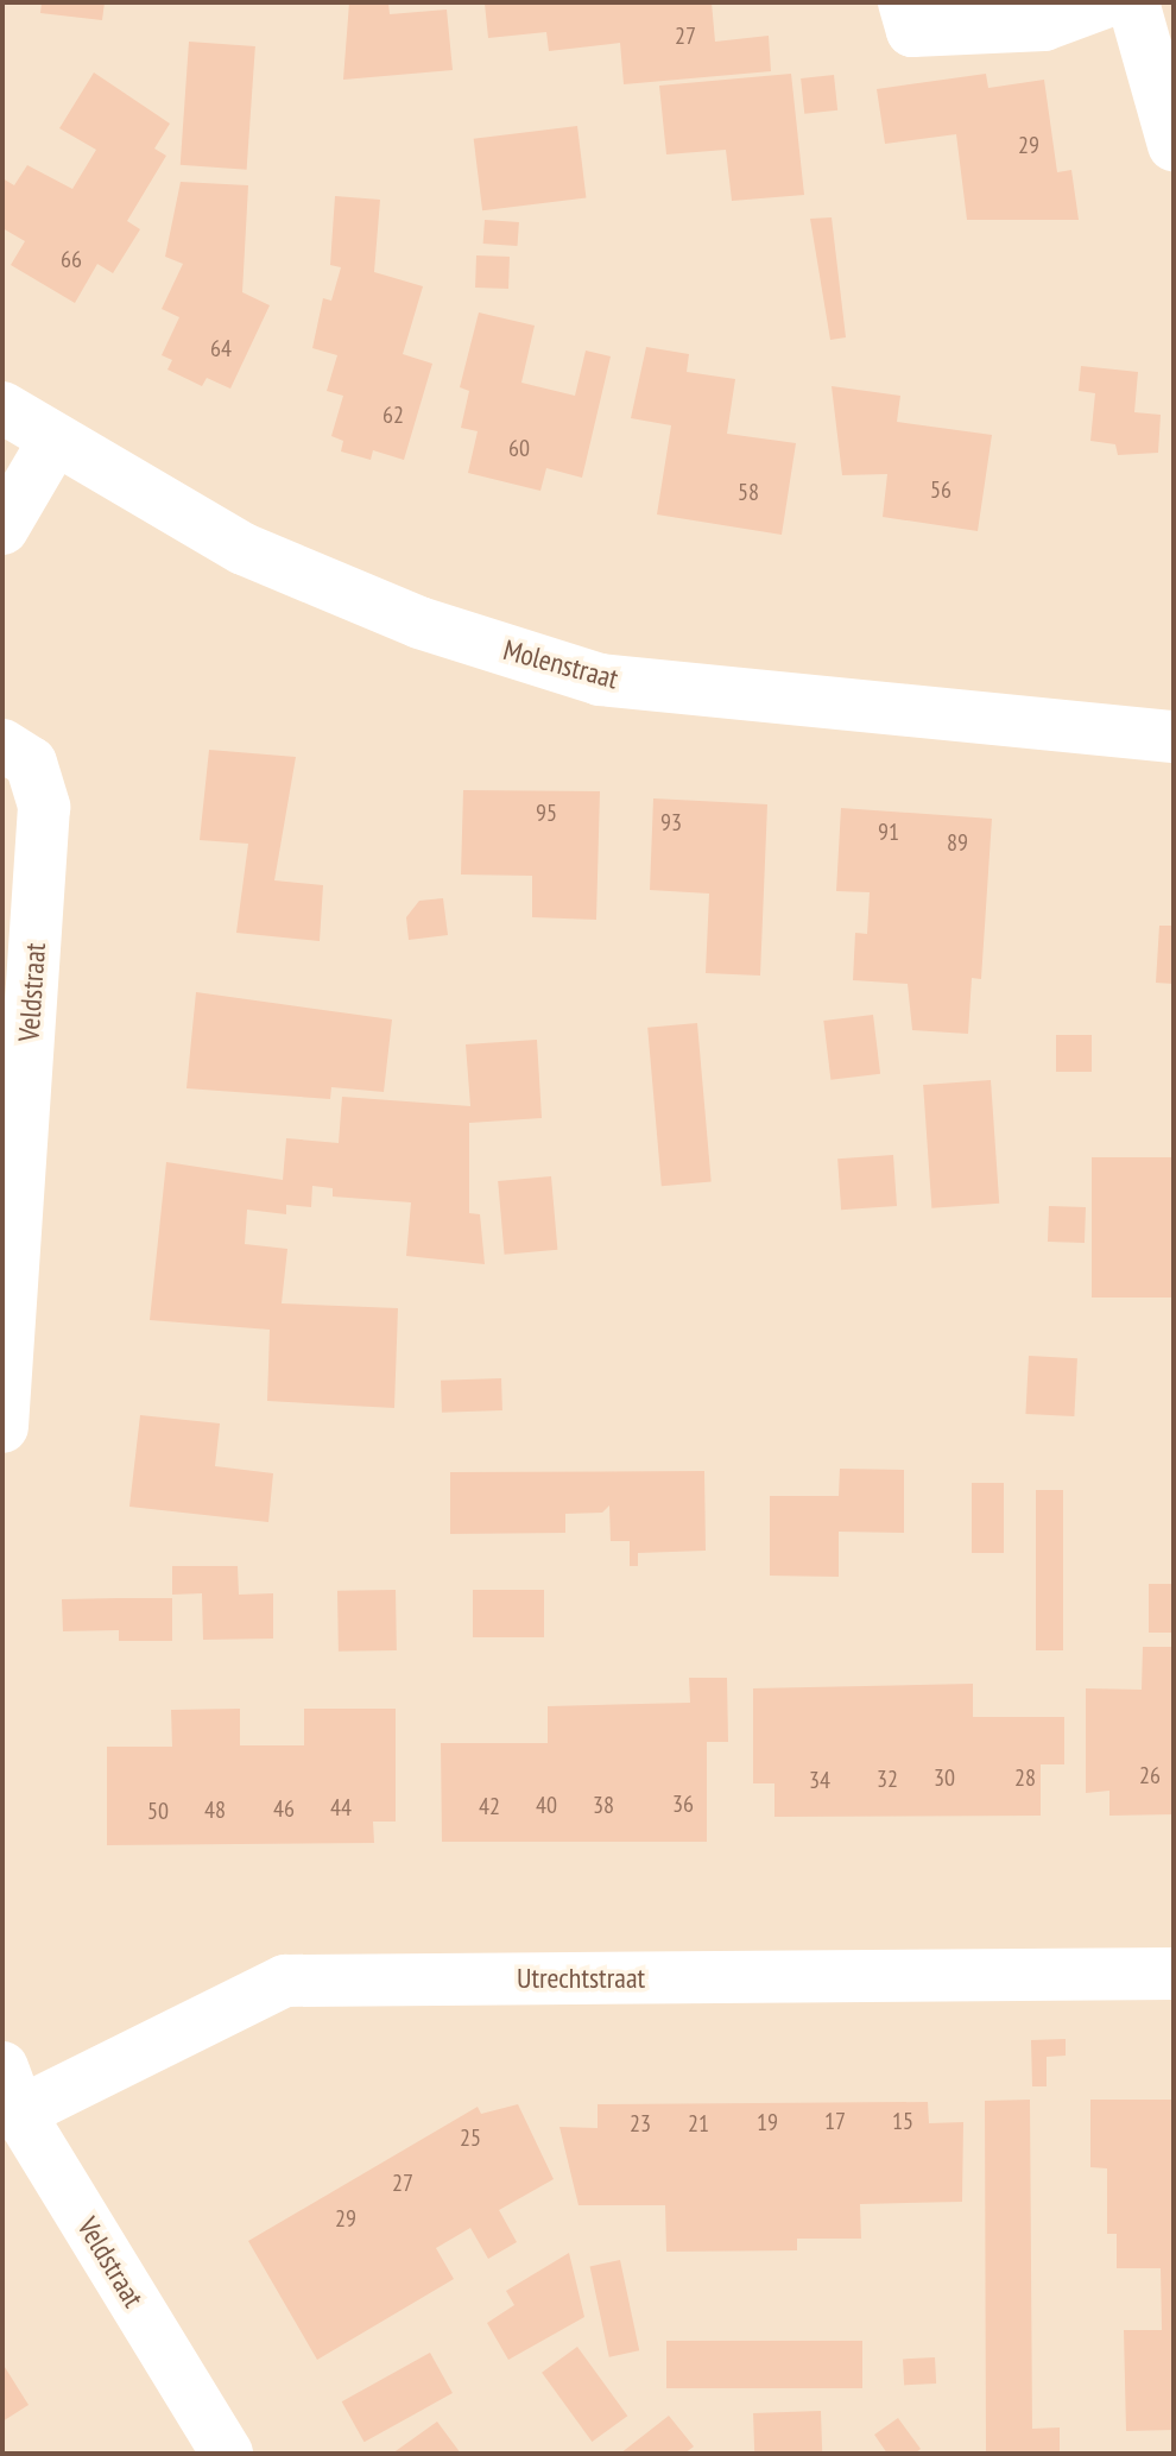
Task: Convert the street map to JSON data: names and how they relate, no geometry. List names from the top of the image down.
{
  "streets": {
    "street": ["Molenstraat", "Veldstraat", "Utrechtstraat"]
  },
  "crossings": [
    ["Veldstraat", "Utrechtstraat"]
  ],
  "house_numbers": [
    "27",
    "29",
    "66",
    "64",
    "62",
    "60",
    "56",
    "58",
    "95",
    "93",
    "91",
    "89",
    "26",
    "30",
    "28",
    "32",
    "34",
    "36",
    "40",
    "38",
    "42",
    "44",
    "46",
    "48",
    "50",
    "17",
    "15",
    "19",
    "23",
    "21",
    "25",
    "27",
    "29"
  ]
}
